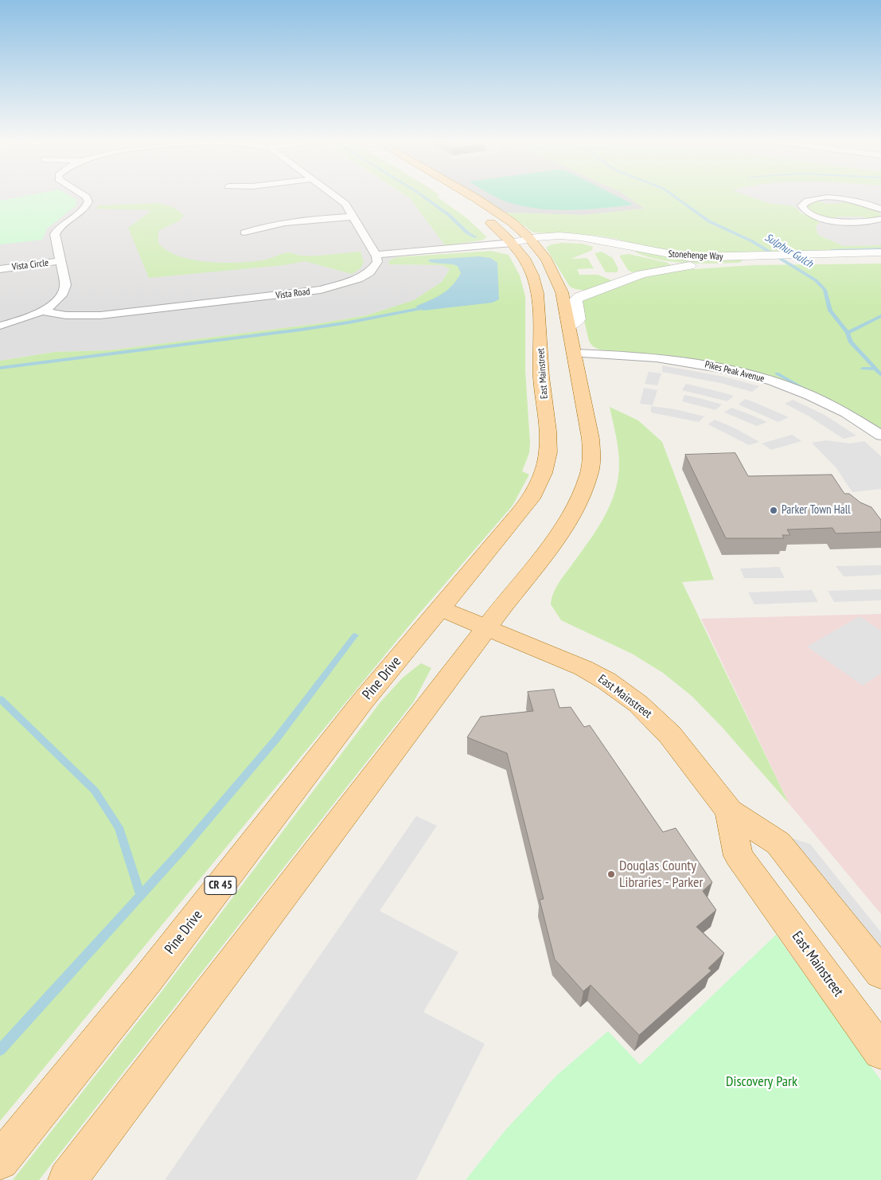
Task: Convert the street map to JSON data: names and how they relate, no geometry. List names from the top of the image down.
{
  "streets": {
    "main road": ["East Mainstreet", "Pine Drive", "CR 45"],
    "street": [
      "Stonehenge Way",
      "Vista Circle",
      "Vista Road",
      "Pikes Peak Avenue"
    ]
  },
  "crossings": [
    ["Stonehenge Way", "Vista Road"],
    ["Stonehenge Way", "East Mainstreet"],
    ["Pikes Peak Avenue", "East Mainstreet"],
    ["East Mainstreet", "Pine Drive"]
  ],
  "water": ["Sulphur Gulch"],
  "parks": ["Discovery Park"],
  "places": ["Parker Town Hall", "Douglas County Libraries - Parker"]
}
